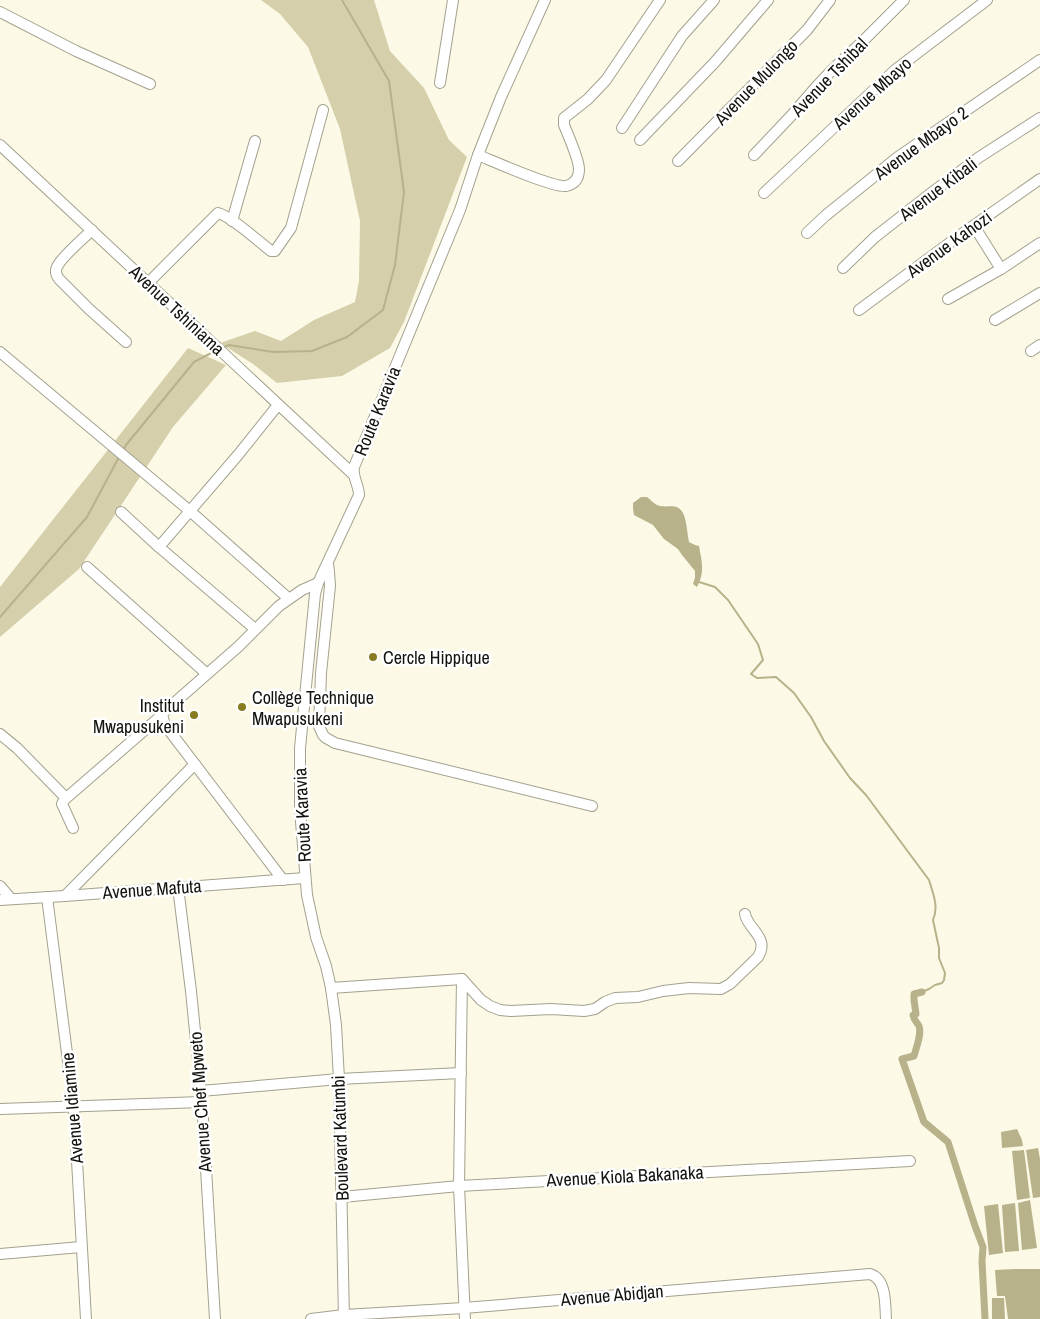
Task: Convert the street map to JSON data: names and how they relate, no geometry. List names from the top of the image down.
{
  "streets": {
    "street": [
      "Avenue Tshibal",
      "Avenue Mulongo",
      "Avenue Mbayo",
      "Avenue Mbayo 2",
      "Avenue Kibali",
      "Avenue Kahozi",
      "Avenue Tshiniama",
      "Route Karavia",
      "Avenue Mafuta",
      "Avenue Chef Mpweto",
      "Avenue Idiamine",
      "Boulevard Katumbi",
      "Avenue Kiola Bakanaka",
      "Avenue Abidjan"
    ]
  },
  "crossings": [
    ["Avenue Tshiniama", "Route Karavia"],
    ["Route Karavia", "Avenue Mafuta"],
    ["Route Karavia", "Boulevard Katumbi"],
    ["Avenue Mafuta", "Avenue Chef Mpweto"],
    ["Avenue Mafuta", "Avenue Idiamine"],
    ["Boulevard Katumbi", "Avenue Kiola Bakanaka"],
    ["Boulevard Katumbi", "Avenue Abidjan"]
  ],
  "places": ["Cercle Hippique", "Collège Technique Mwapusukeni", "Institut Mwapusukeni"]
}
